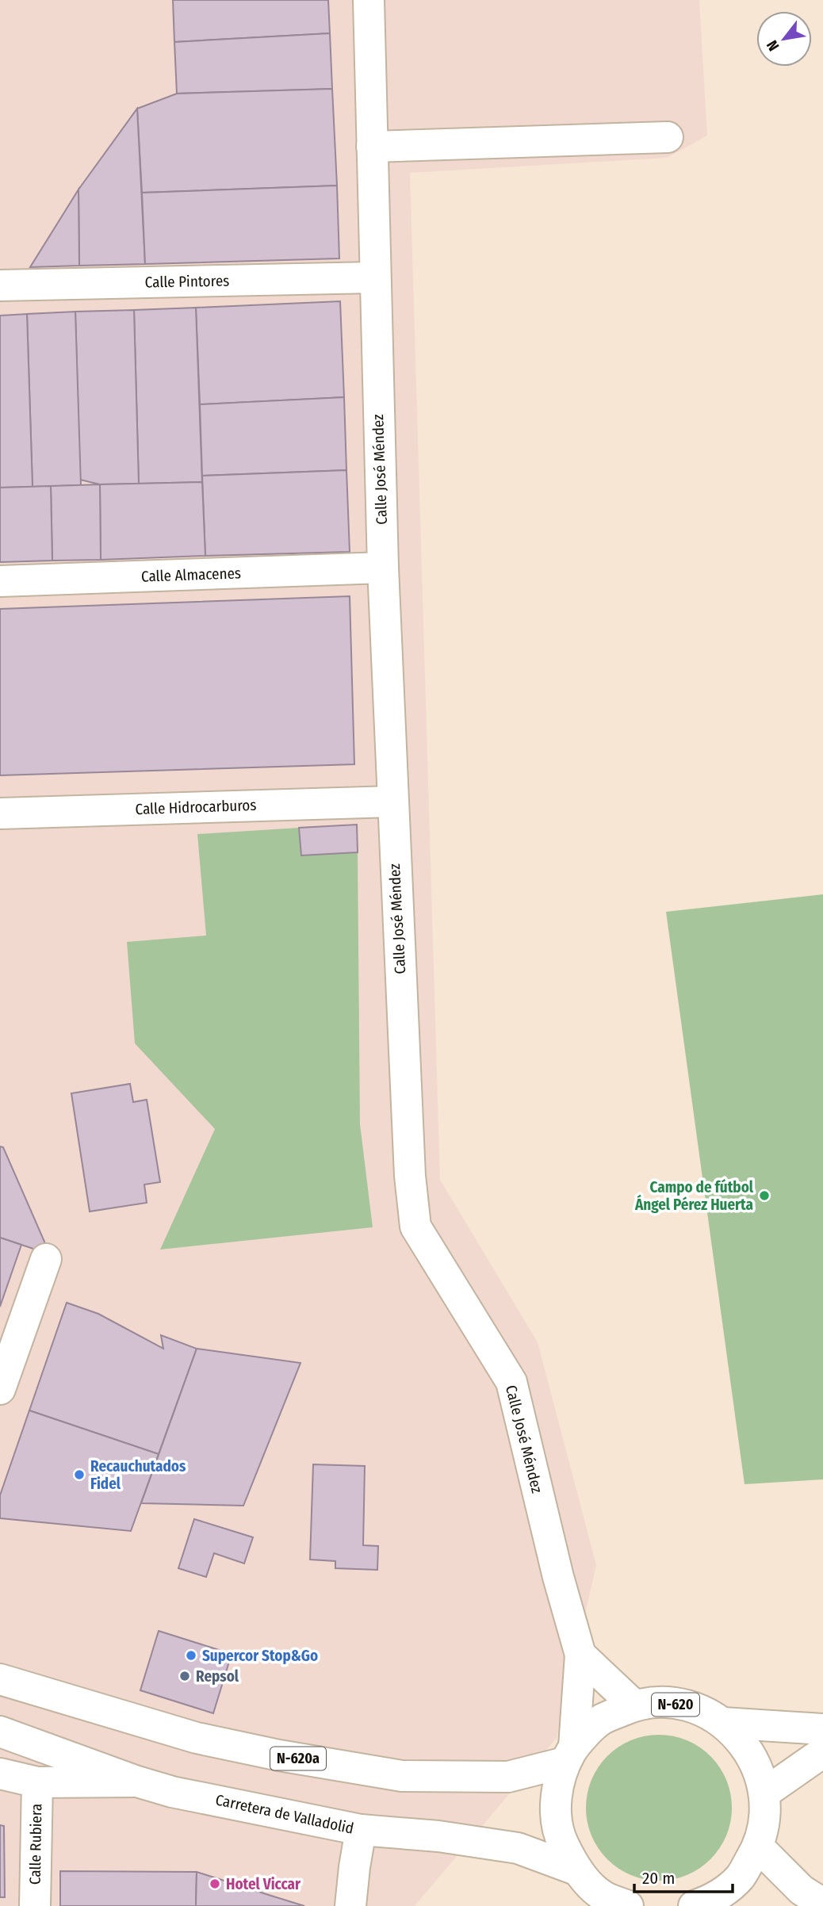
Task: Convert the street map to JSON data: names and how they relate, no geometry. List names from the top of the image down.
{
  "streets": {
    "main road": [
      "Calle Pintores",
      "Calle José Méndez",
      "Calle Almacenes",
      "Calle Hidrocarburos",
      "N-620",
      "N-620a",
      "Carretera de Valladolid",
      "Calle Rubiera"
    ]
  },
  "crossings": [
    ["Calle Pintores", "Calle José Méndez"],
    ["Calle José Méndez", "Calle Almacenes"],
    ["Calle José Méndez", "Calle Hidrocarburos"],
    ["Calle José Méndez", "N-620"],
    ["Calle José Méndez", "N-620a"],
    ["Calle José Méndez", "Carretera de Valladolid"],
    ["N-620", "N-620a"]
  ],
  "places": [
    "Campo de fútbol Ángel Pérez Huerta",
    "Recauchutados Fidel",
    "Supercor Stop&Go",
    "Repsol",
    "Hotel Viccar"
  ],
  "scale_bar": "20 m",
  "north": "bottom left"
}
